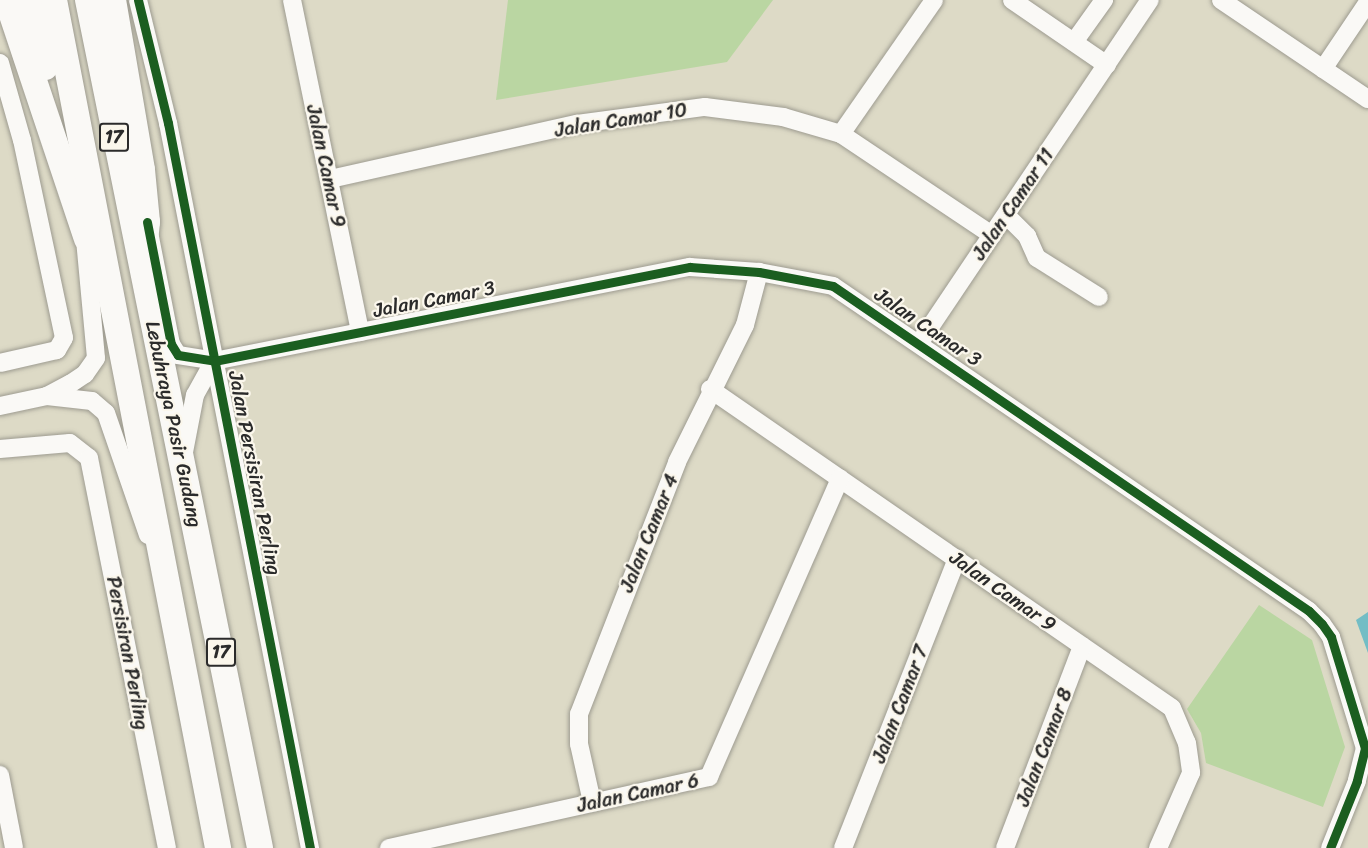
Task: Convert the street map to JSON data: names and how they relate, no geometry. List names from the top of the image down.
{
  "streets": {
    "highway": ["17", "Lebuhraya Pasir Gudang"],
    "street": [
      "Jalan Camar 10",
      "Jalan Camar 9",
      "Jalan Camar 11",
      "Jalan Camar 3",
      "Jalan Persisiran Perling",
      "Jalan Camar 4",
      "Persisiran Perling",
      "Jalan Camar 7",
      "Jalan Camar 8",
      "Jalan Camar 6"
    ]
  },
  "crossings": [
    ["Jalan Camar 10", "Jalan Camar 9"],
    ["Jalan Camar 10", "Jalan Camar 11"],
    ["Jalan Camar 9", "Jalan Camar 3"],
    ["Jalan Camar 9", "Jalan Camar 4"],
    ["Jalan Camar 9", "Jalan Camar 7"],
    ["Jalan Camar 9", "Jalan Camar 8"],
    ["Jalan Camar 9", "Jalan Camar 6"],
    ["Jalan Camar 11", "Jalan Camar 3"],
    ["Jalan Camar 3", "Jalan Persisiran Perling"],
    ["Jalan Camar 3", "Jalan Camar 4"],
    ["Jalan Camar 4", "Jalan Camar 6"]
  ]
}
